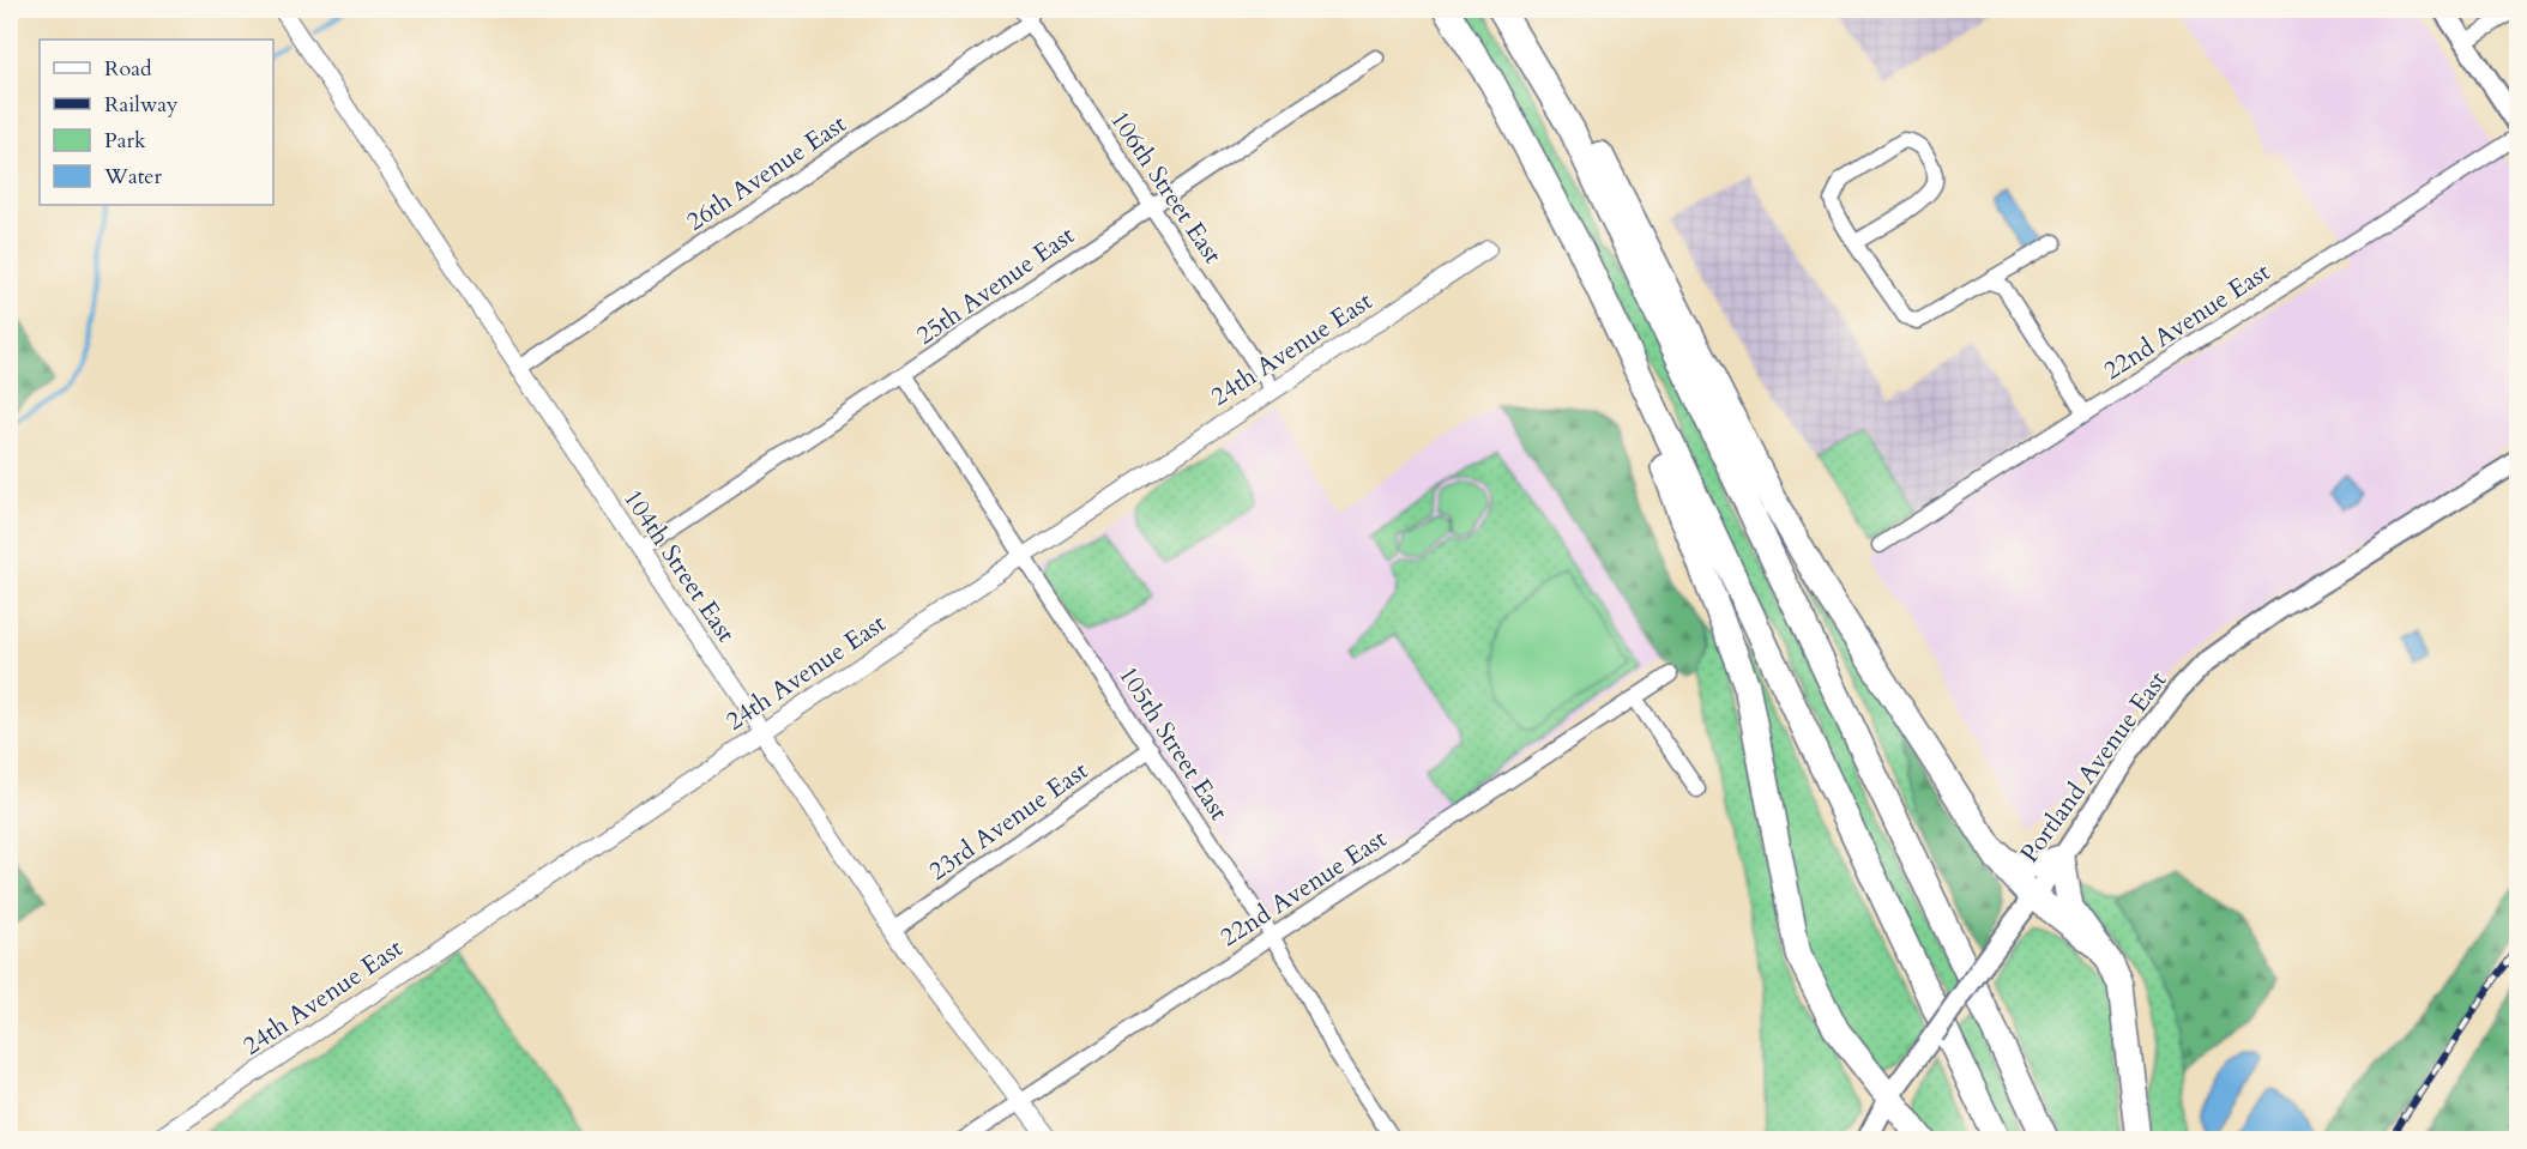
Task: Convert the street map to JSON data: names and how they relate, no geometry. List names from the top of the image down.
{
  "streets": {
    "main road": ["Portland Avenue East"],
    "street": [
      "26th Avenue East",
      "106th Street East",
      "25th Avenue East",
      "22nd Avenue East",
      "24th Avenue East",
      "104th Street East",
      "105th Street East",
      "23rd Avenue East"
    ]
  },
  "crossings": [
    ["26th Avenue East", "106th Street East"],
    ["26th Avenue East", "104th Street East"],
    ["106th Street East", "25th Avenue East"],
    ["106th Street East", "24th Avenue East"],
    ["25th Avenue East", "104th Street East"],
    ["25th Avenue East", "105th Street East"],
    ["22nd Avenue East", "104th Street East"],
    ["22nd Avenue East", "105th Street East"],
    ["24th Avenue East", "104th Street East"],
    ["24th Avenue East", "105th Street East"],
    ["104th Street East", "23rd Avenue East"],
    ["105th Street East", "23rd Avenue East"]
  ],
  "legend": [
    "Road",
    "Railway",
    "Park",
    "Water"
  ]
}
